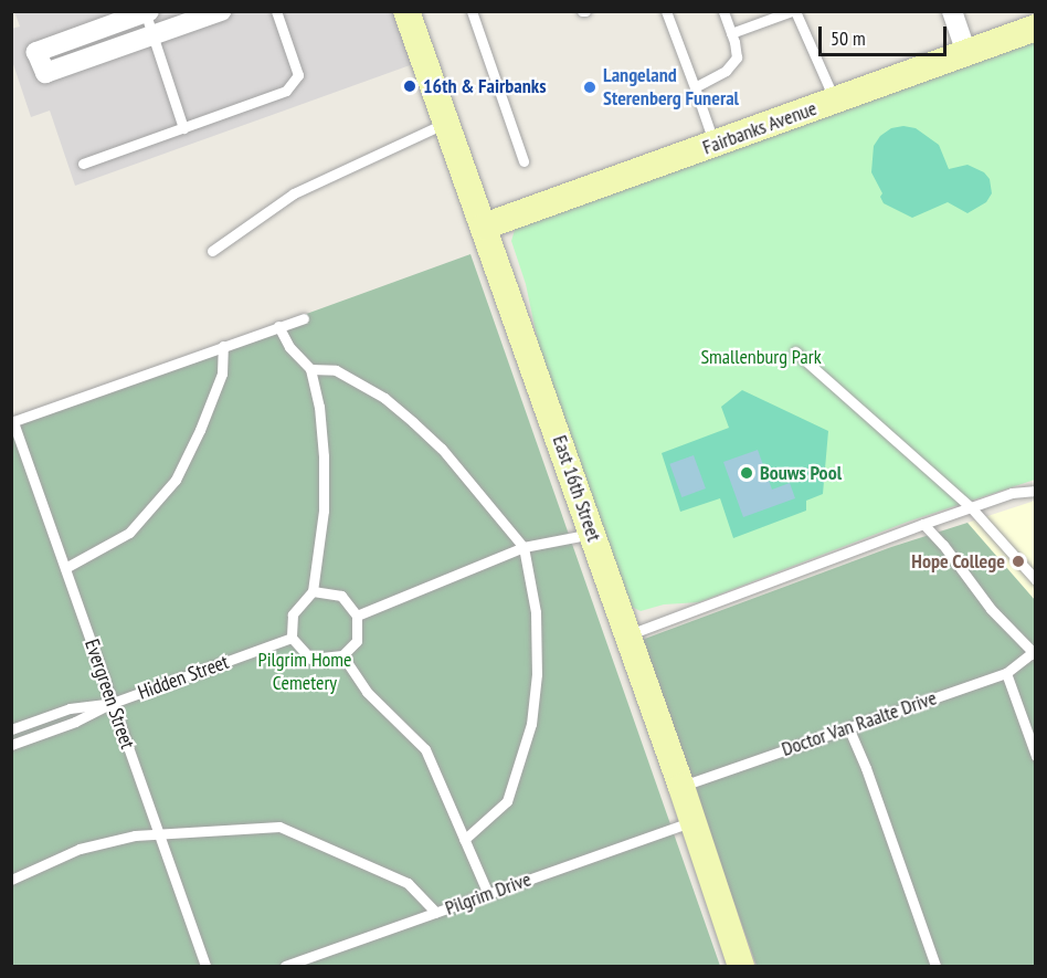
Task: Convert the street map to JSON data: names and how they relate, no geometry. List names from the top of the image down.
{
  "streets": {
    "main road": ["Fairbanks Avenue", "East 16th Street"],
    "lane": [
      "Hidden Street",
      "Evergreen Street",
      "Doctor Van Raalte Drive",
      "Pilgrim Drive"
    ]
  },
  "crossings": [
    ["Fairbanks Avenue", "East 16th Street"],
    ["East 16th Street", "Doctor Van Raalte Drive"],
    ["East 16th Street", "Pilgrim Drive"],
    ["Hidden Street", "Evergreen Street"]
  ],
  "parks": ["Smallenburg Park", "Pilgrim Home Cemetery"],
  "places": [
    "16th & Fairbanks",
    "Langeland Sterenberg Funeral",
    "Bouws Pool",
    "Hope College"
  ],
  "scale_bar": "50 m"
}
